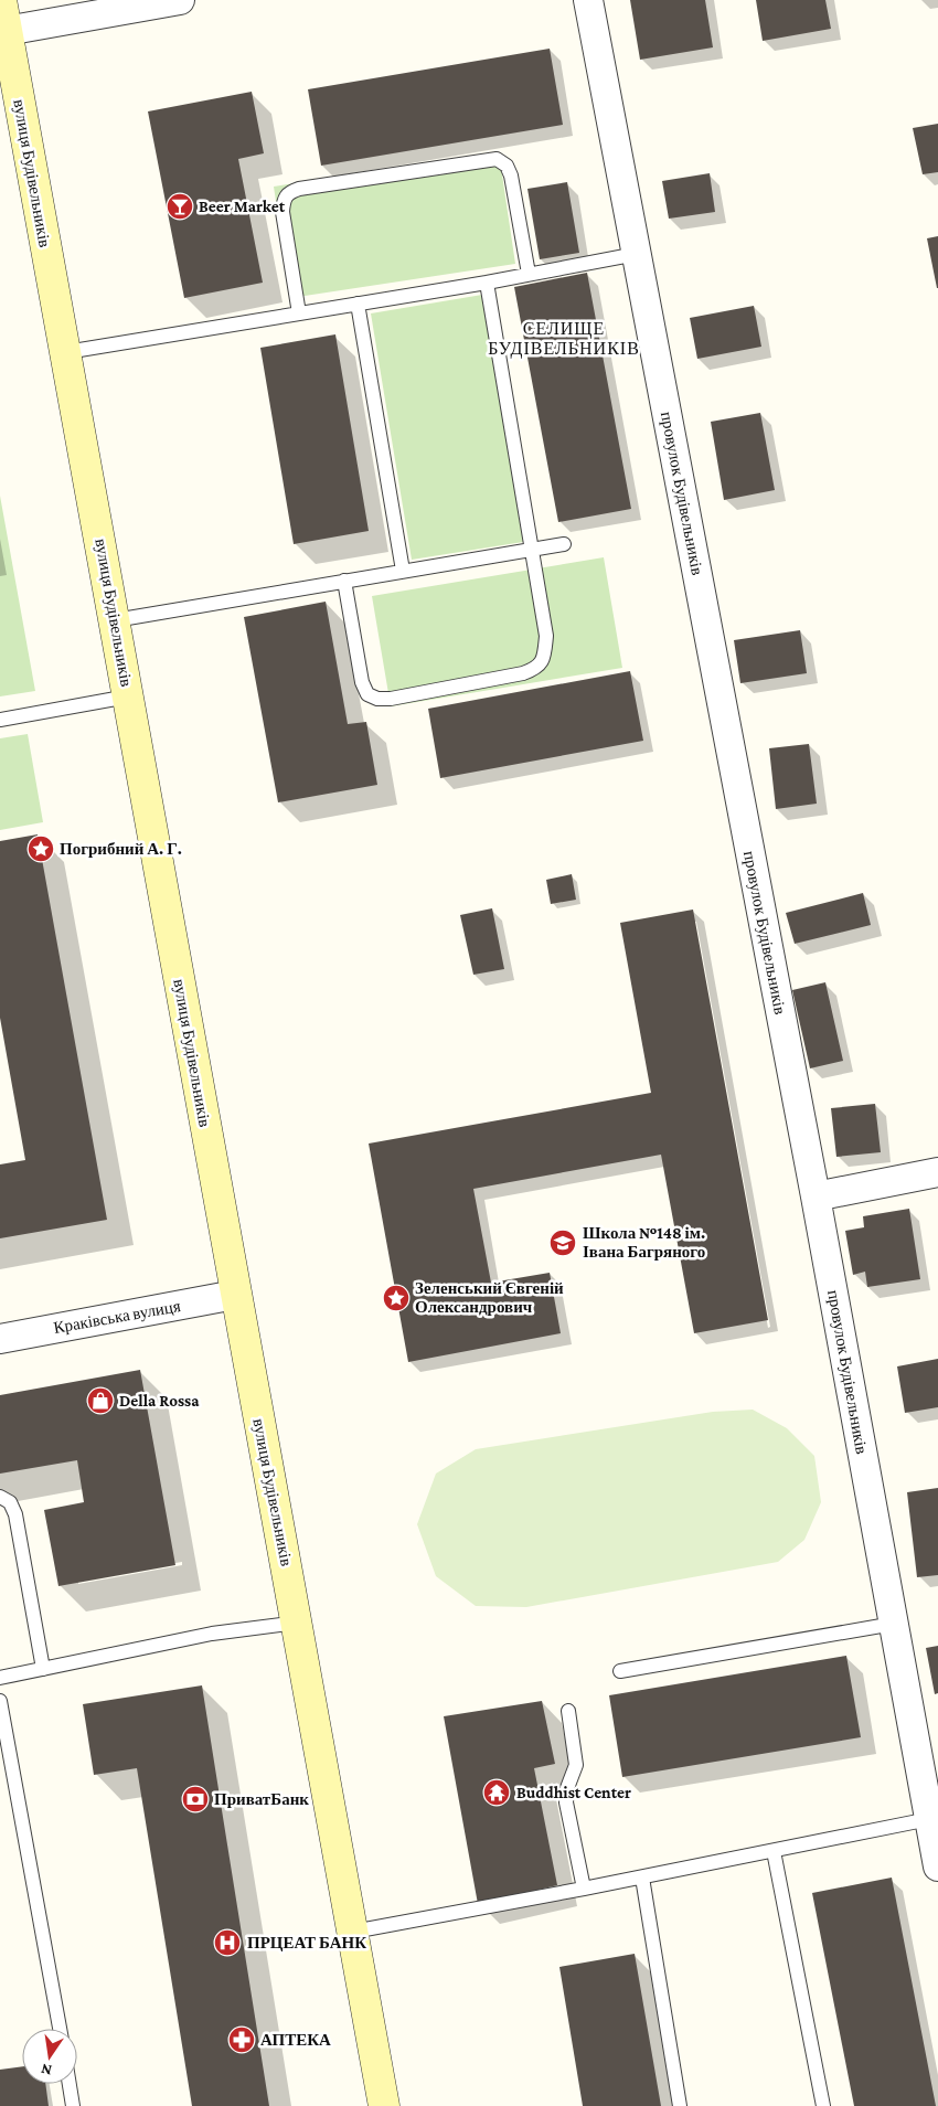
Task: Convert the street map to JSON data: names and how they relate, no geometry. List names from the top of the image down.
{
  "streets": {
    "main road": ["вулиця Будівельників"],
    "street": ["провулок Будівельників", "Краківська вулиця"]
  },
  "crossings": [
    ["вулиця Будівельників", "Краківська вулиця"]
  ],
  "districts": ["СЕЛИЩЕ БУДІВЕЛЬНИКІВ"],
  "places": {
    "bar": ["Beer Market"],
    "place": ["Погрибний А. Г.", "Зеленський Євгеній Олександрович"],
    "school or university": ["Школа №148 ім. Івана Багряного"],
    "shop": ["Della Rossa"],
    "temple": ["Buddhist Center"],
    "bank": ["ПриватБанк"],
    "hospital": ["ПРЦЕАТ БАНК"],
    "pharmacy": ["АПТЕКА"]
  },
  "north": "bottom"
}
